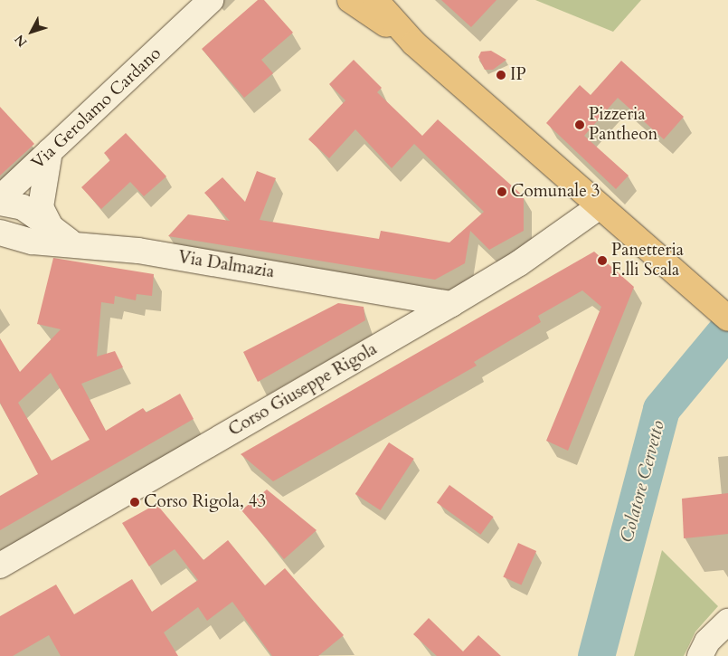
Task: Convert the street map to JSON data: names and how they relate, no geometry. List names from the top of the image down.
{
  "streets": {
    "street": ["Via Gerolamo Cardano", "Via Dalmazia", "Corso Giuseppe Rigola"]
  },
  "crossings": [
    ["Via Dalmazia", "Corso Giuseppe Rigola"]
  ],
  "water": ["Colatore Cervetto"],
  "places": [
    "IP",
    "Pizzeria Pantheon",
    "Comunale 3",
    "Panetteria F.lli Scala",
    "Corso Rigola, 43"
  ],
  "north": "bottom left"
}
